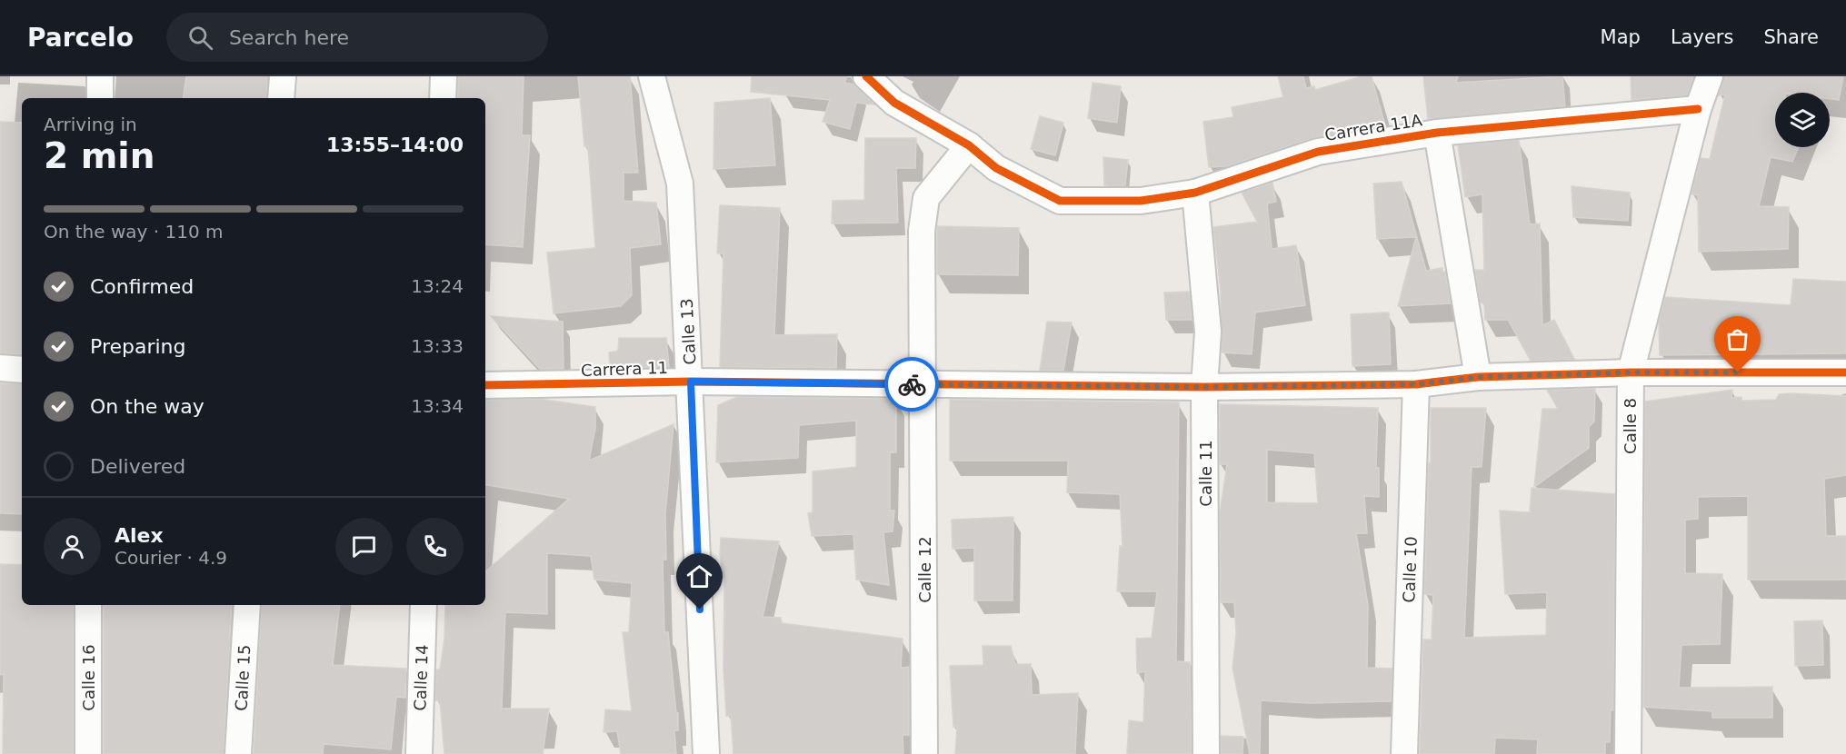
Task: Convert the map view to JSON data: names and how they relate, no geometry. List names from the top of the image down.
{
  "streets": {
    "street": [
      "Carrera 11A",
      "Calle 13",
      "Carrera 11",
      "Calle 8",
      "Calle 11",
      "Calle 12",
      "Calle 10",
      "Calle 16",
      "Calle 15",
      "Calle 14"
    ]
  },
  "crossings": [
    ["Carrera 11A", "Calle 8"],
    ["Carrera 11A", "Calle 11"],
    ["Carrera 11A", "Calle 12"],
    ["Calle 13", "Carrera 11"],
    ["Carrera 11", "Calle 8"],
    ["Carrera 11", "Calle 11"],
    ["Carrera 11", "Calle 12"],
    ["Carrera 11", "Calle 10"]
  ],
  "page": {
    "header": "Parcelo",
    "search": "Search here",
    "nav": ["Map", "Layers", "Share"],
    "heading": ["2 min", "Arriving in", "13:55–14:00"],
    "panel": ["Alex", "Courier · 4.9"],
    "bar": "On the way · 110 m",
    "list": [
      ["Confirmed", "13:24"],
      ["Preparing", "13:33"],
      ["On the way", "13:34"],
      "Delivered"
    ]
  }
}
